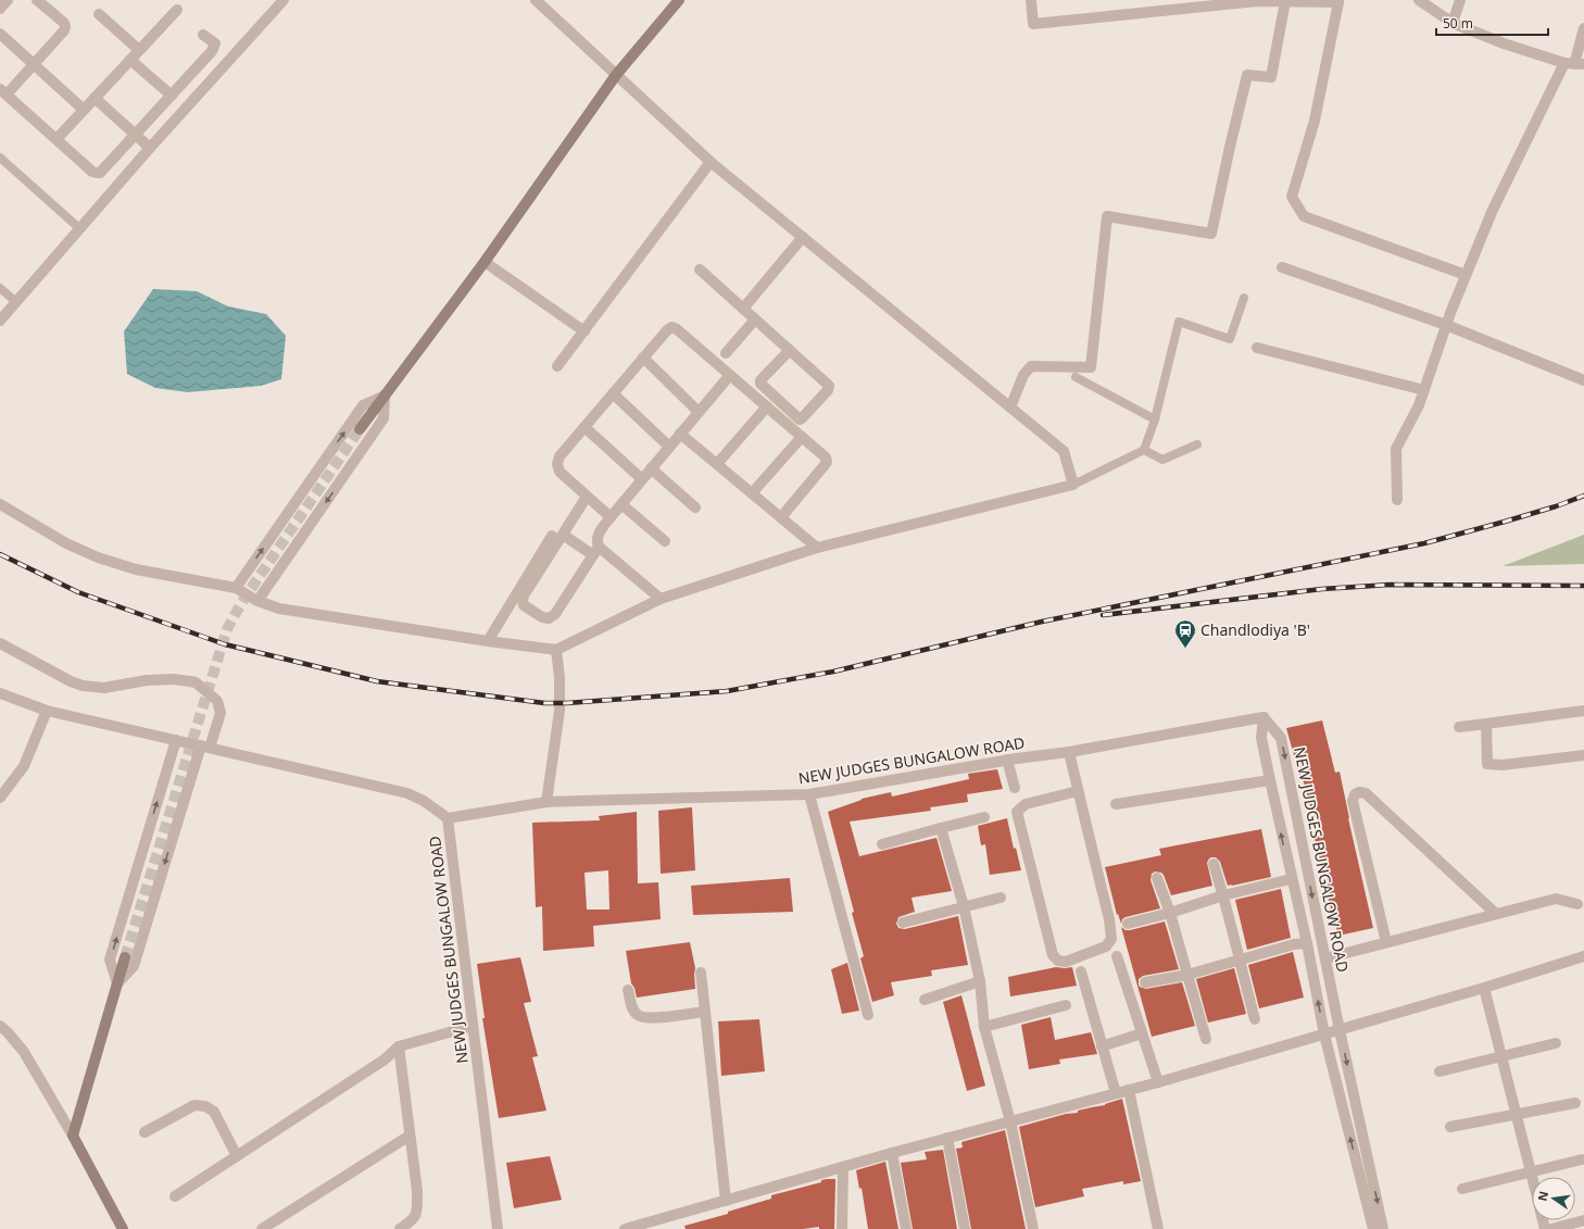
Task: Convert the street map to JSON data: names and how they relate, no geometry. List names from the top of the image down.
{
  "streets": {
    "street": ["NEW JUDGES BUNGALOW ROAD"]
  },
  "places": {
    "station": ["Chandlodiya 'B'"]
  },
  "scale_bar": "50 m",
  "north": "left"
}
